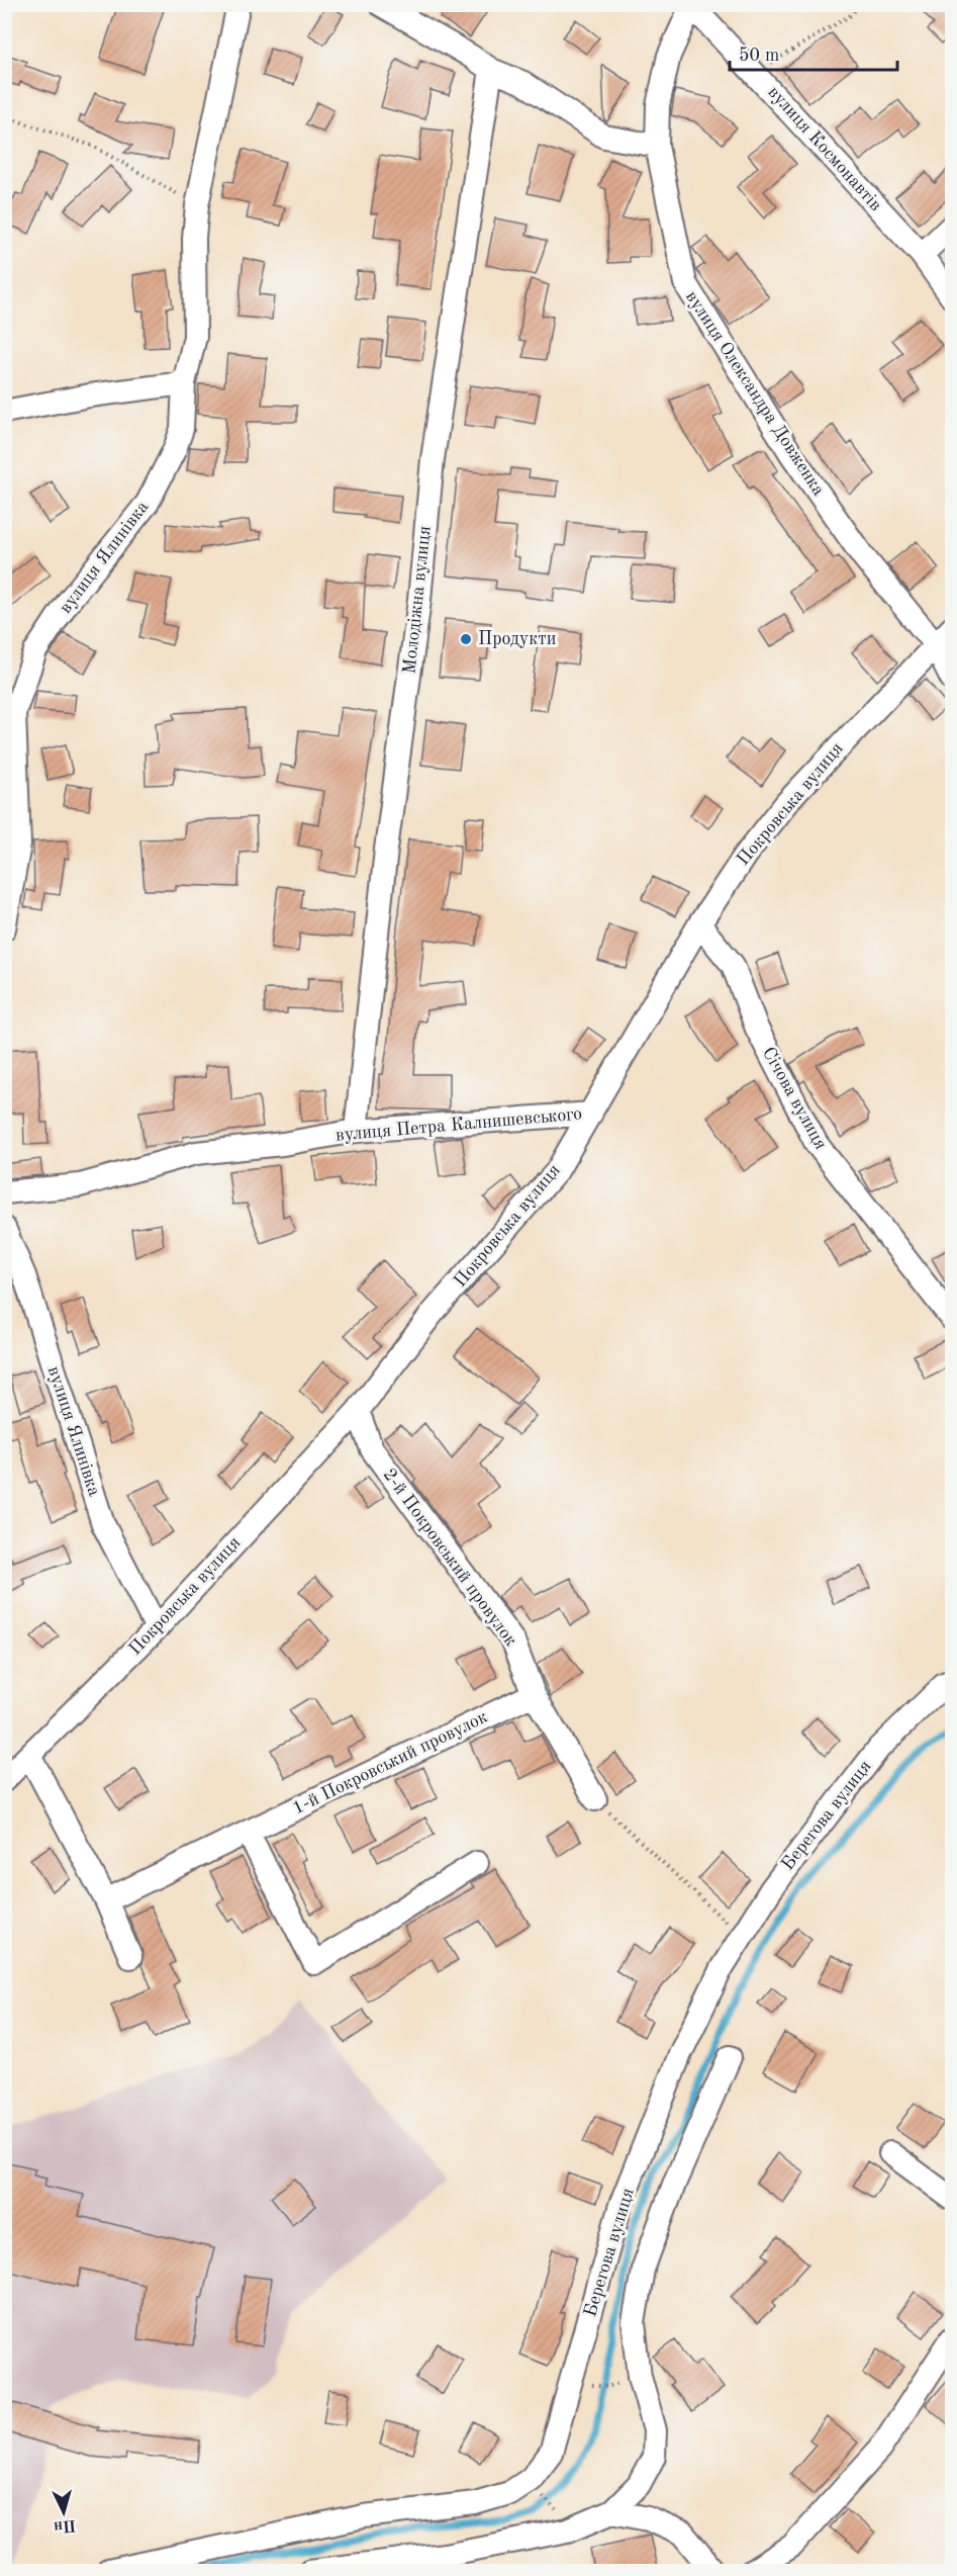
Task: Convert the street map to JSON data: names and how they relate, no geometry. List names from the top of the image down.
{
  "streets": {
    "street": [
      "вулиця Космонавтів",
      "вулиця Олександра Довженка",
      "вулиця Ялинівка",
      "Молодіжна вулиця",
      "Покровська вулиця",
      "Січова вулиця",
      "вулиця Петра Калнишевського",
      "2-й Покровський провулок",
      "1-й Покровський провулок",
      "Берегова вулиця"
    ]
  },
  "crossings": [
    ["вулиця Космонавтів", "вулиця Олександра Довженка"],
    ["вулиця Олександра Довженка", "Покровська вулиця"],
    ["вулиця Ялинівка", "Покровська вулиця"],
    ["Молодіжна вулиця", "вулиця Петра Калнишевського"],
    ["Покровська вулиця", "Січова вулиця"],
    ["Покровська вулиця", "вулиця Петра Калнишевського"],
    ["Покровська вулиця", "2-й Покровський провулок"],
    ["2-й Покровський провулок", "1-й Покровський провулок"]
  ],
  "places": ["Продукти"],
  "scale_bar": "50 m",
  "north": "bottom"
}
